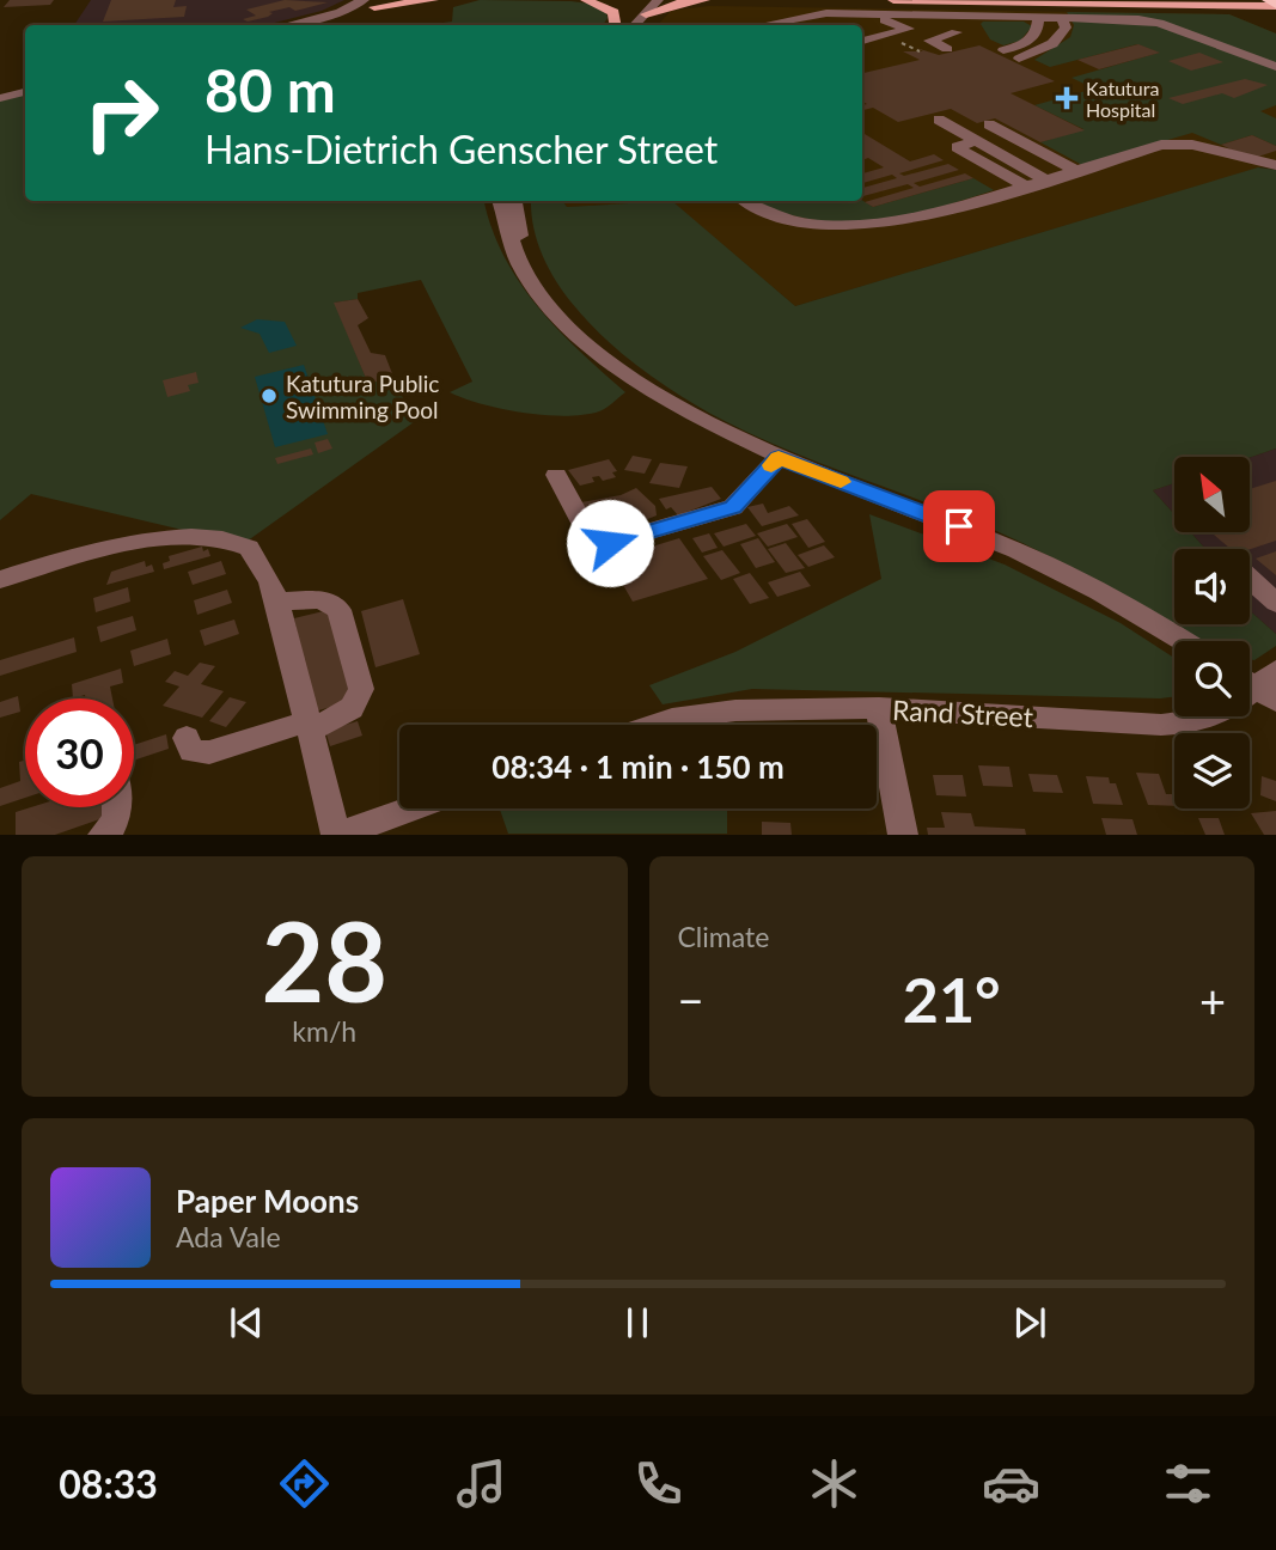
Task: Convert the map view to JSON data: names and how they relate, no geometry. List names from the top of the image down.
{
  "streets": {
    "street": ["Rand Street"]
  },
  "places": {
    "health": ["Katutura Hospital"],
    "other": ["Katutura Public Swimming Pool"]
  },
  "north": "top left",
  "page": {
    "turn": ["80 m", "Hans-Dietrich Genscher Street"],
    "limit": "30",
    "trip": "08:34 · 1 min · 150 m",
    "tile": [
      ["28", "km/h"],
      "Climate"
    ],
    "heat": ["−", "21°", "+"],
    "song": ["Paper Moons", "Ada Vale"],
    "tabs": "08:33"
  }
}
